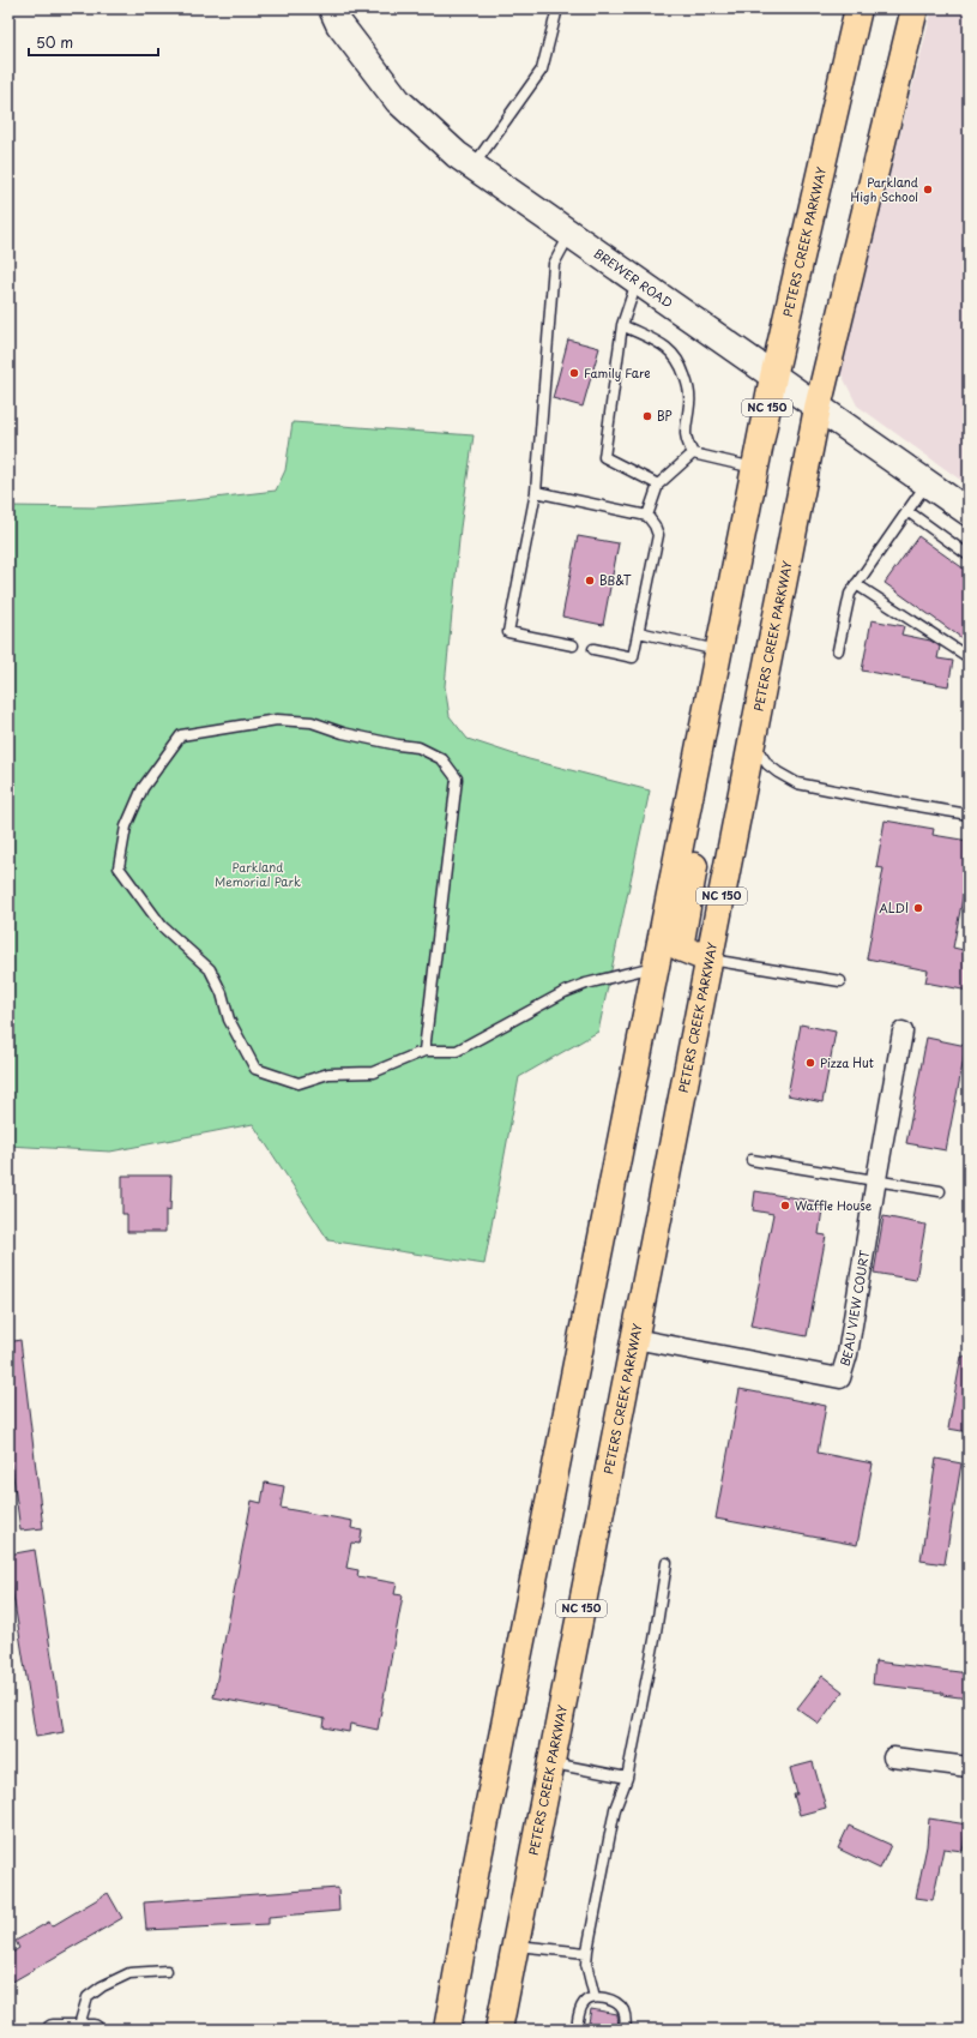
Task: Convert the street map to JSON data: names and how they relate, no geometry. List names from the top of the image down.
{
  "streets": {
    "main road": ["PETERS CREEK PARKWAY", "NC 150"],
    "street": ["BREWER ROAD", "BEAU VIEW COURT"]
  },
  "crossings": [
    ["PETERS CREEK PARKWAY", "BREWER ROAD"],
    ["PETERS CREEK PARKWAY", "BEAU VIEW COURT"]
  ],
  "parks": ["Parkland Memorial Park"],
  "places": [
    "Parkland High School",
    "Family Fare",
    "BP",
    "BB&T",
    "ALDI",
    "Pizza Hut",
    "Waffle House"
  ],
  "scale_bar": "50 m"
}
